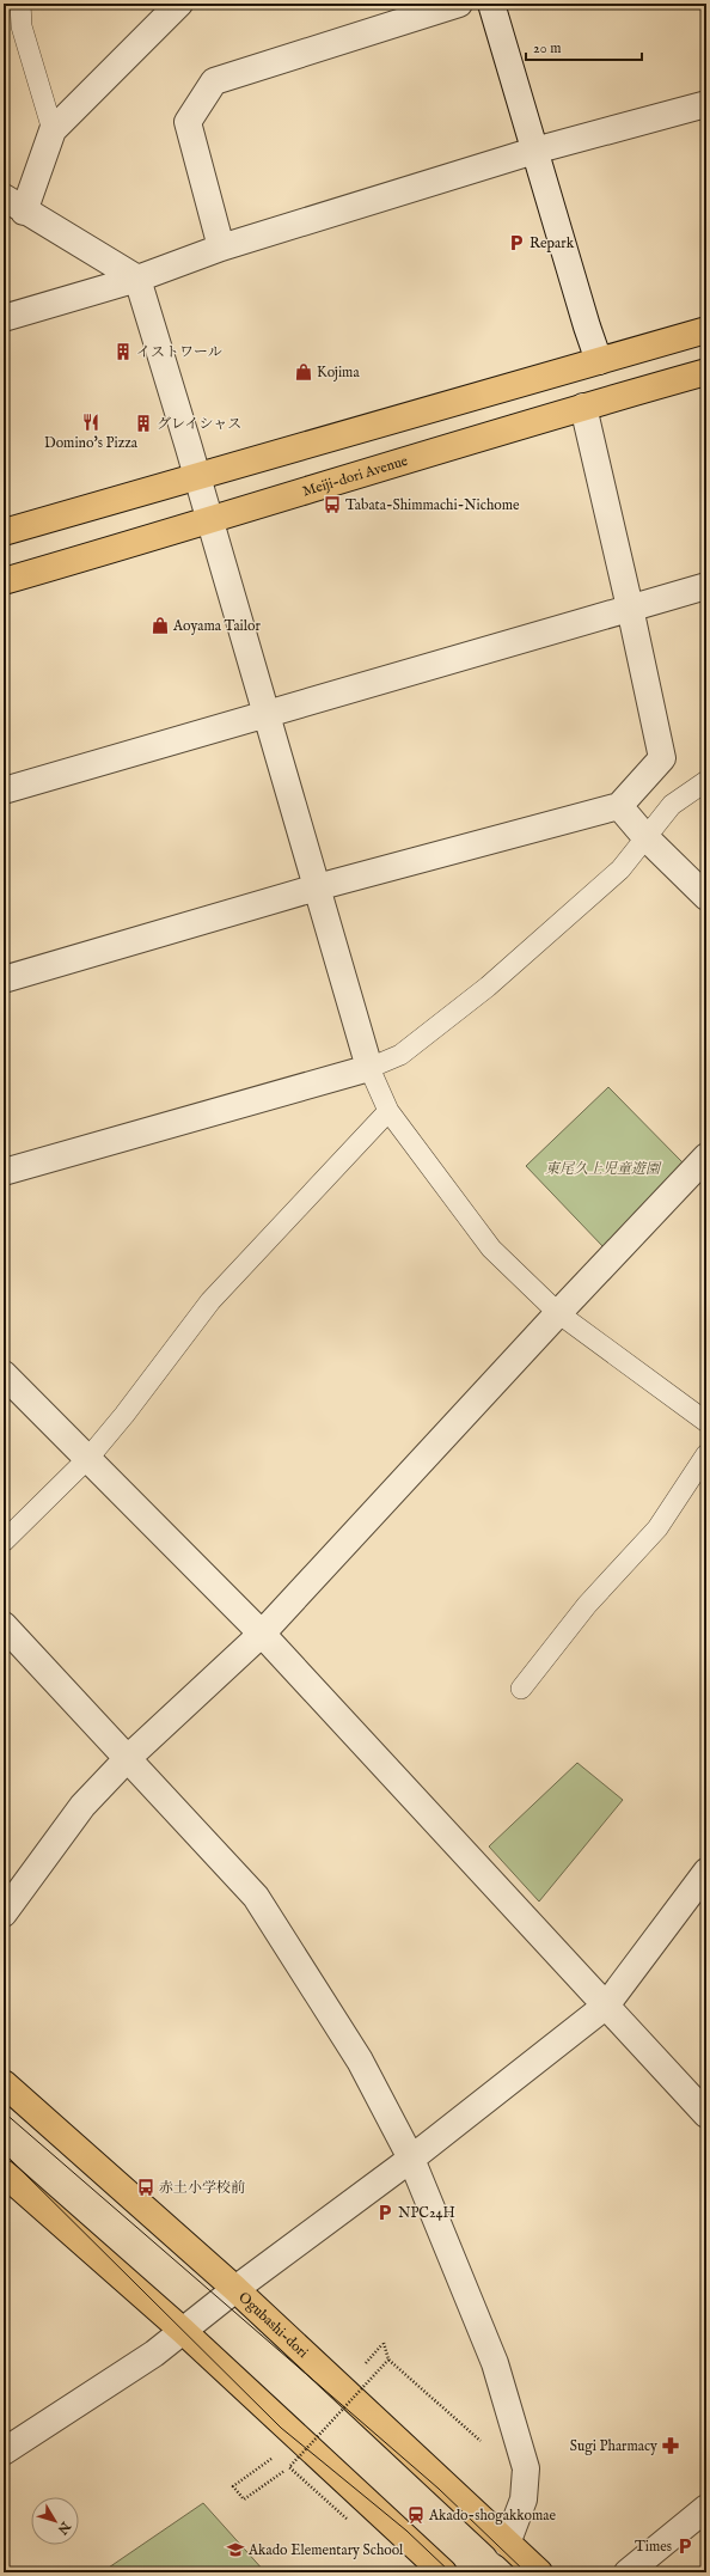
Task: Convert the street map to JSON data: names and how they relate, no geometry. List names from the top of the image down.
{
  "streets": {
    "main road": ["Meiji-dori Avenue", "Ogubashi-dori"]
  },
  "parks": ["東尾久上児童遊園"],
  "places": {
    "parking": ["Repark", "NPC24H", "Times"],
    "building": ["イストワール", "グレイシャス"],
    "shop": ["Kojima", "Aoyama Tailor"],
    "restaurant": ["Domino's Pizza"],
    "bus stop": ["Tabata-Shimmachi-Nichome", "赤土小学校前"],
    "pharmacy": ["Sugi Pharmacy"],
    "station": ["Akado-shogakkomae"],
    "school or university": ["Akado Elementary School"]
  },
  "scale_bar": "20 m",
  "north": "bottom right"
}
